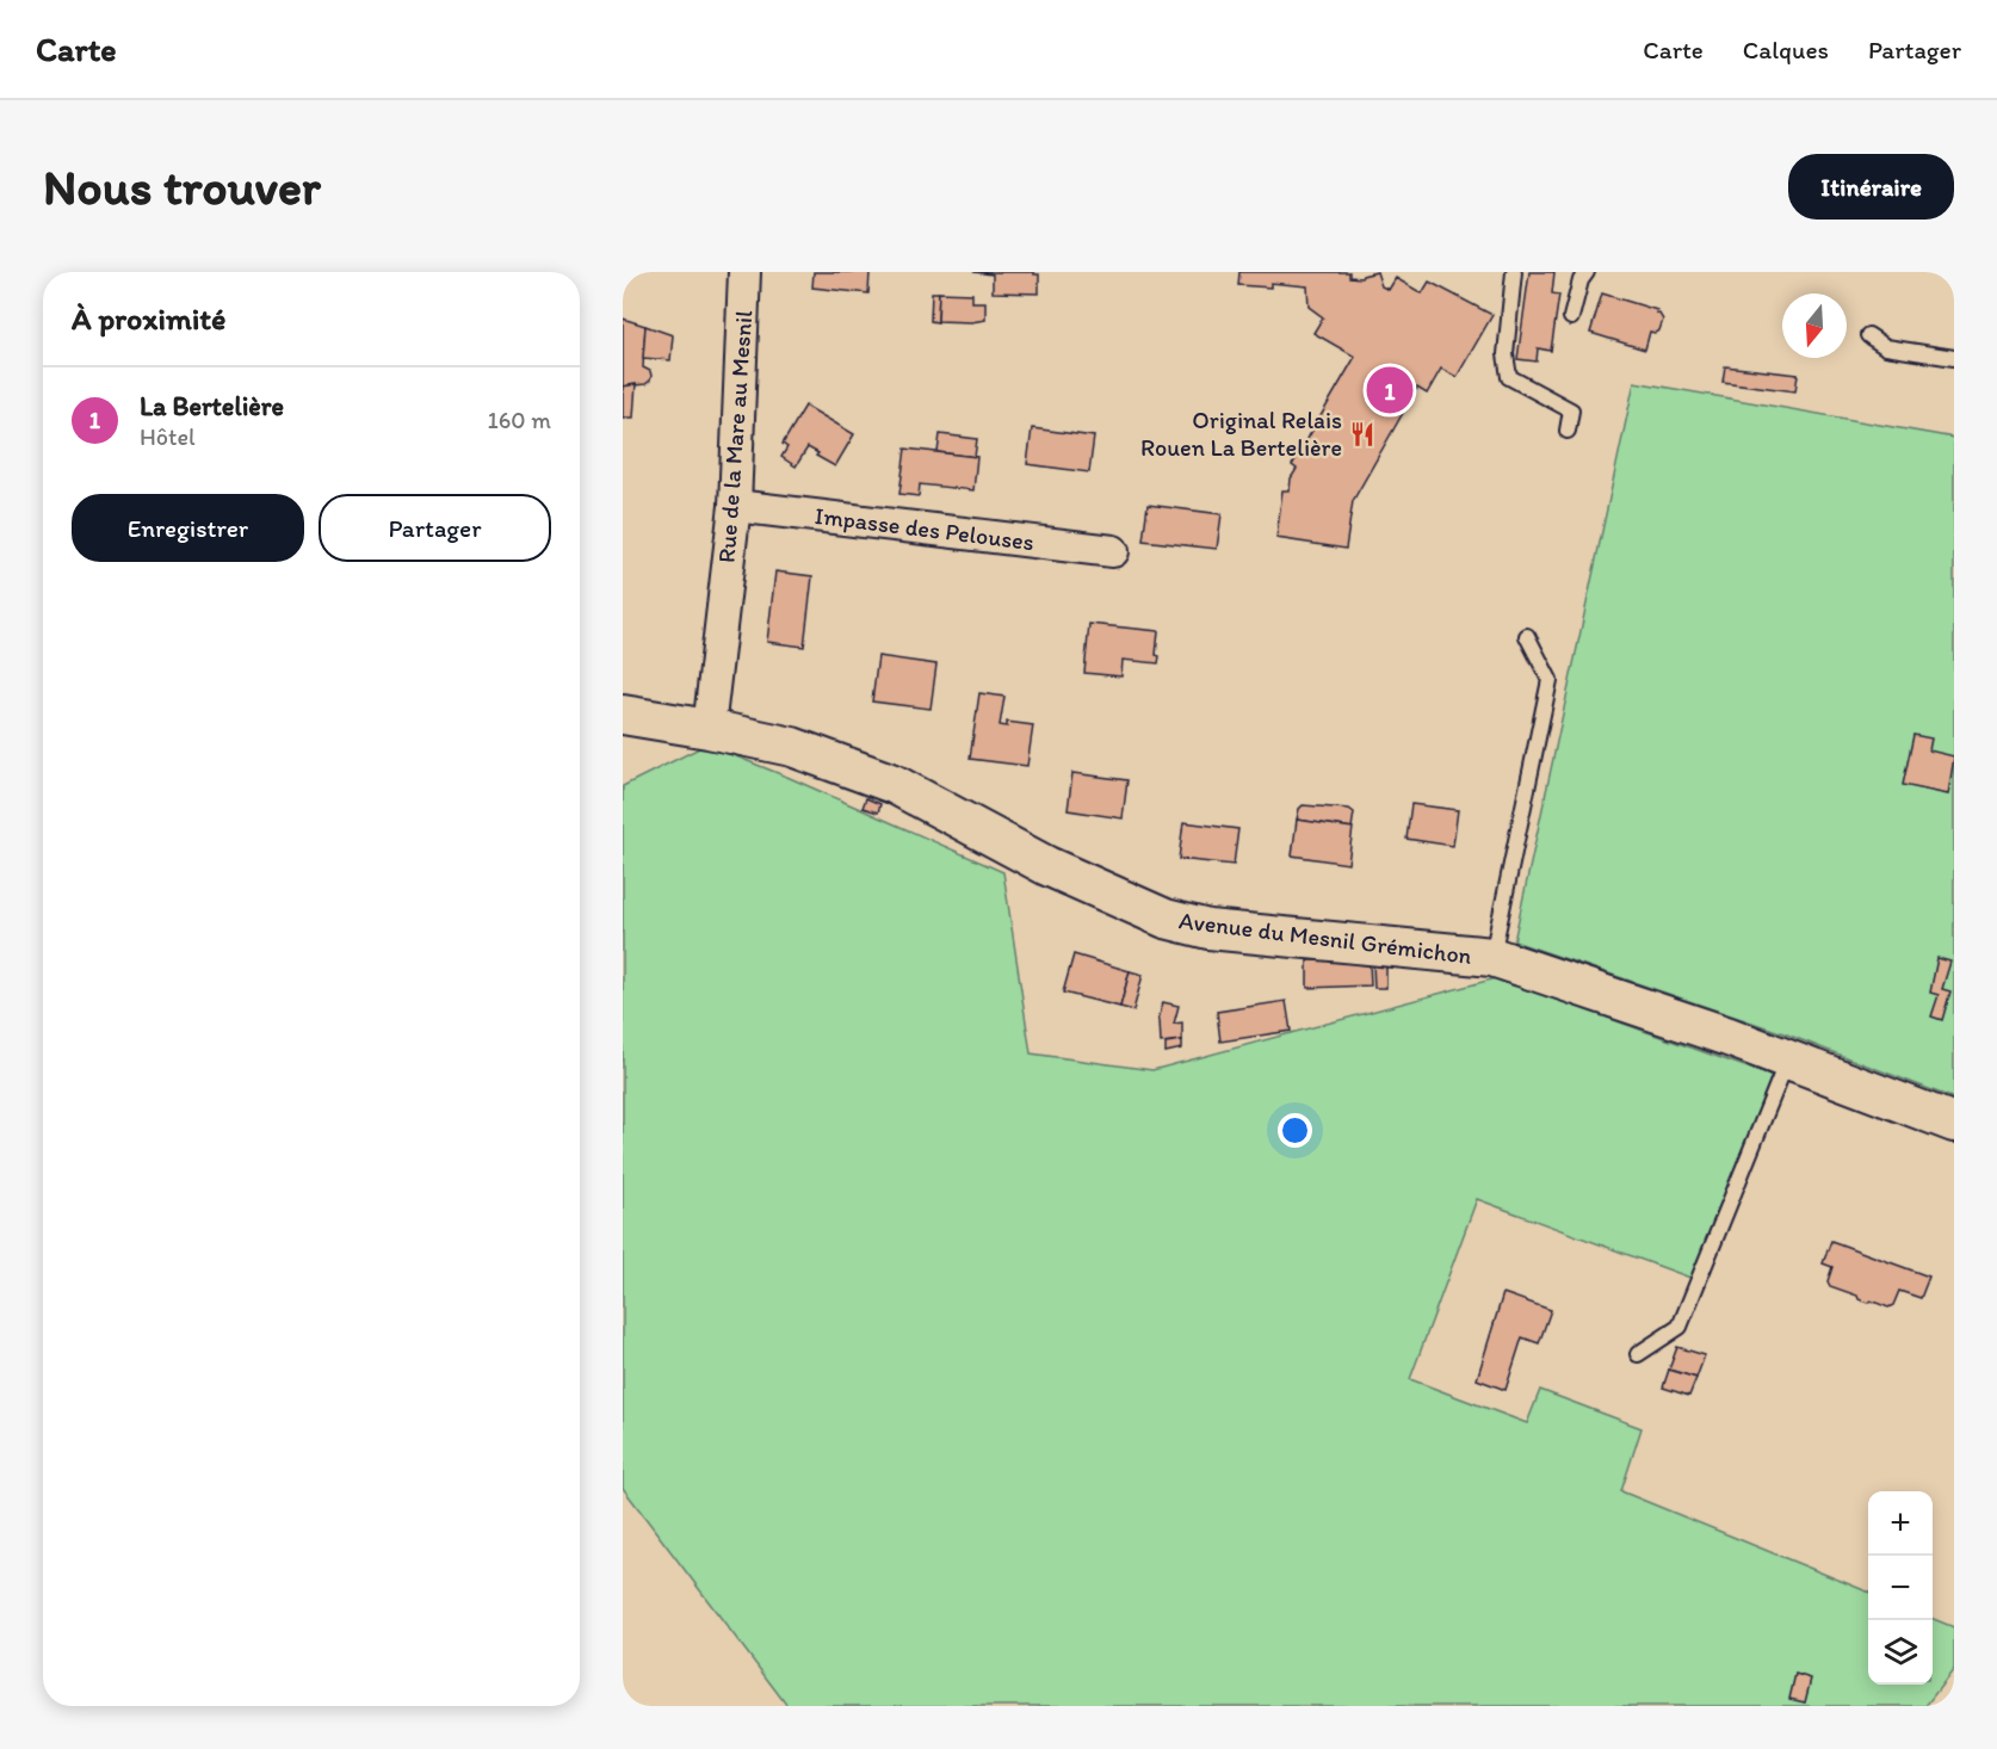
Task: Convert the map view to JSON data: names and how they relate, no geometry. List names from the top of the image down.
{
  "streets": {
    "street": ["Rue de la Mare au Mesnil", "Impasse des Pelouses", "Avenue du Mesnil Grémichon"]
  },
  "crossings": [
    ["Rue de la Mare au Mesnil", "Impasse des Pelouses"],
    ["Rue de la Mare au Mesnil", "Avenue du Mesnil Grémichon"]
  ],
  "places": {
    "restaurant": ["Original Relais Rouen La Bertelière"]
  },
  "north": "bottom",
  "page": {
    "header": "Carte",
    "nav": ["Carte", "Calques", "Partager"],
    "buttons": [
      "Itinéraire",
      ["Enregistrer", "Partager"]
    ],
    "title": "Nous trouver",
    "heading": "À proximité",
    "pins": "1",
    "list": [
      {
        "mark": "1",
        "name": "La Bertelière",
        "note": "Hôtel",
        "value": "160 m"
      }
    ],
    "map_buttons": ["+", "−"]
  }
}
